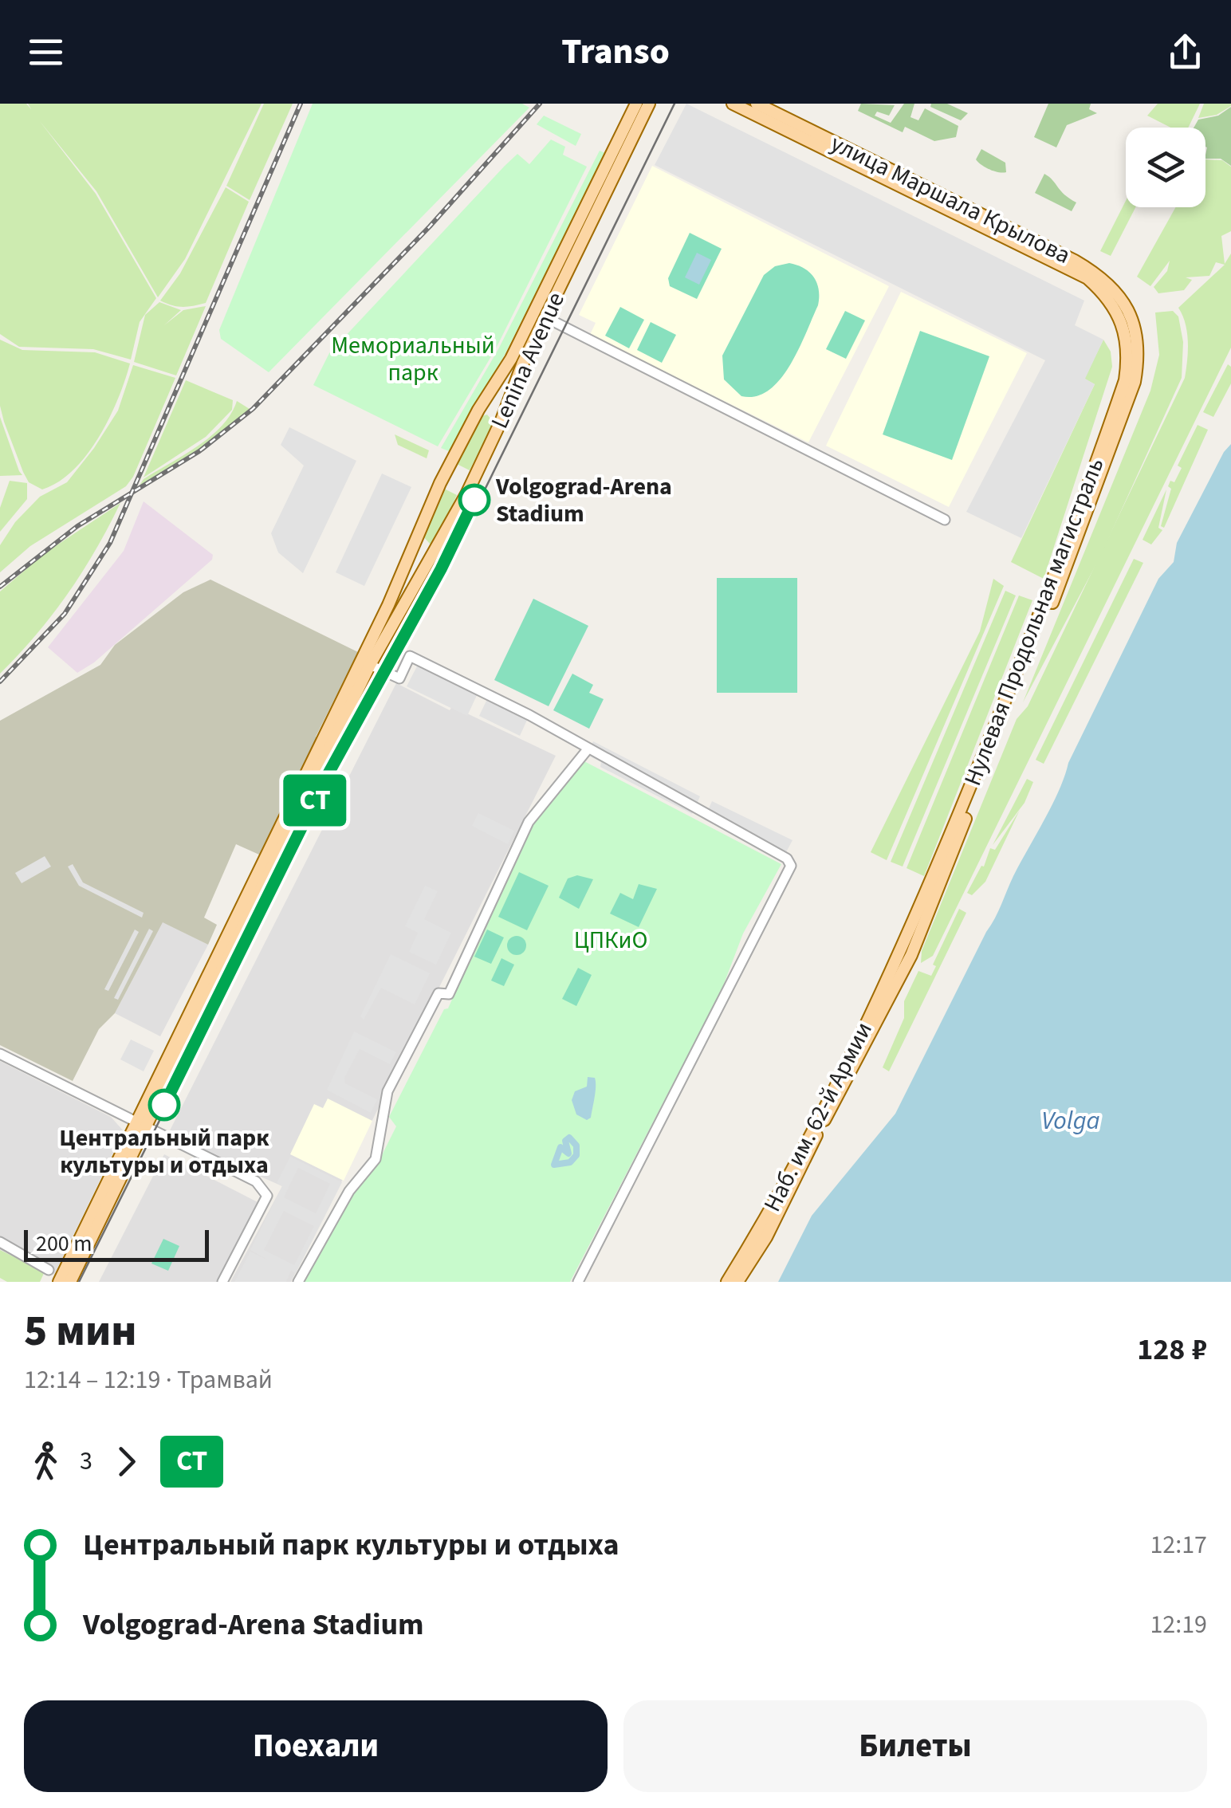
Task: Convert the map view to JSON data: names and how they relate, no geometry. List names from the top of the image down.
{
  "streets": {
    "main road": [
      "улица Маршала Крылова",
      "Lenina Avenue",
      "Нулевая Продольная магистраль",
      "Наб. им. 62-й Армии"
    ]
  },
  "crossings": [
    ["улица Маршала Крылова", "Нулевая Продольная магистраль"],
    ["Нулевая Продольная магистраль", "Наб. им. 62-й Армии"]
  ],
  "water": ["Volga"],
  "parks": ["Мемориальный парк", "ЦПКиО"],
  "places": ["Volgograd-Arena Stadium", "Центральный парк культуры и отдыха"],
  "lines": ["tram line СТ"],
  "scale_bar": "200 m",
  "page": {
    "header": "Transo",
    "on_map": "СТ",
    "scale": "200 m",
    "heading": ["5 мин", "12:14 – 12:19 · Трамвай", "128 ₽"],
    "legs": ["3", "СТ"],
    "list": [
      {
        "name": "Центральный парк культуры и отдыха",
        "value": "12:17"
      },
      {
        "name": "Volgograd-Arena Stadium",
        "value": "12:19"
      }
    ],
    "buttons": ["Поехали", "Билеты"]
  }
}
